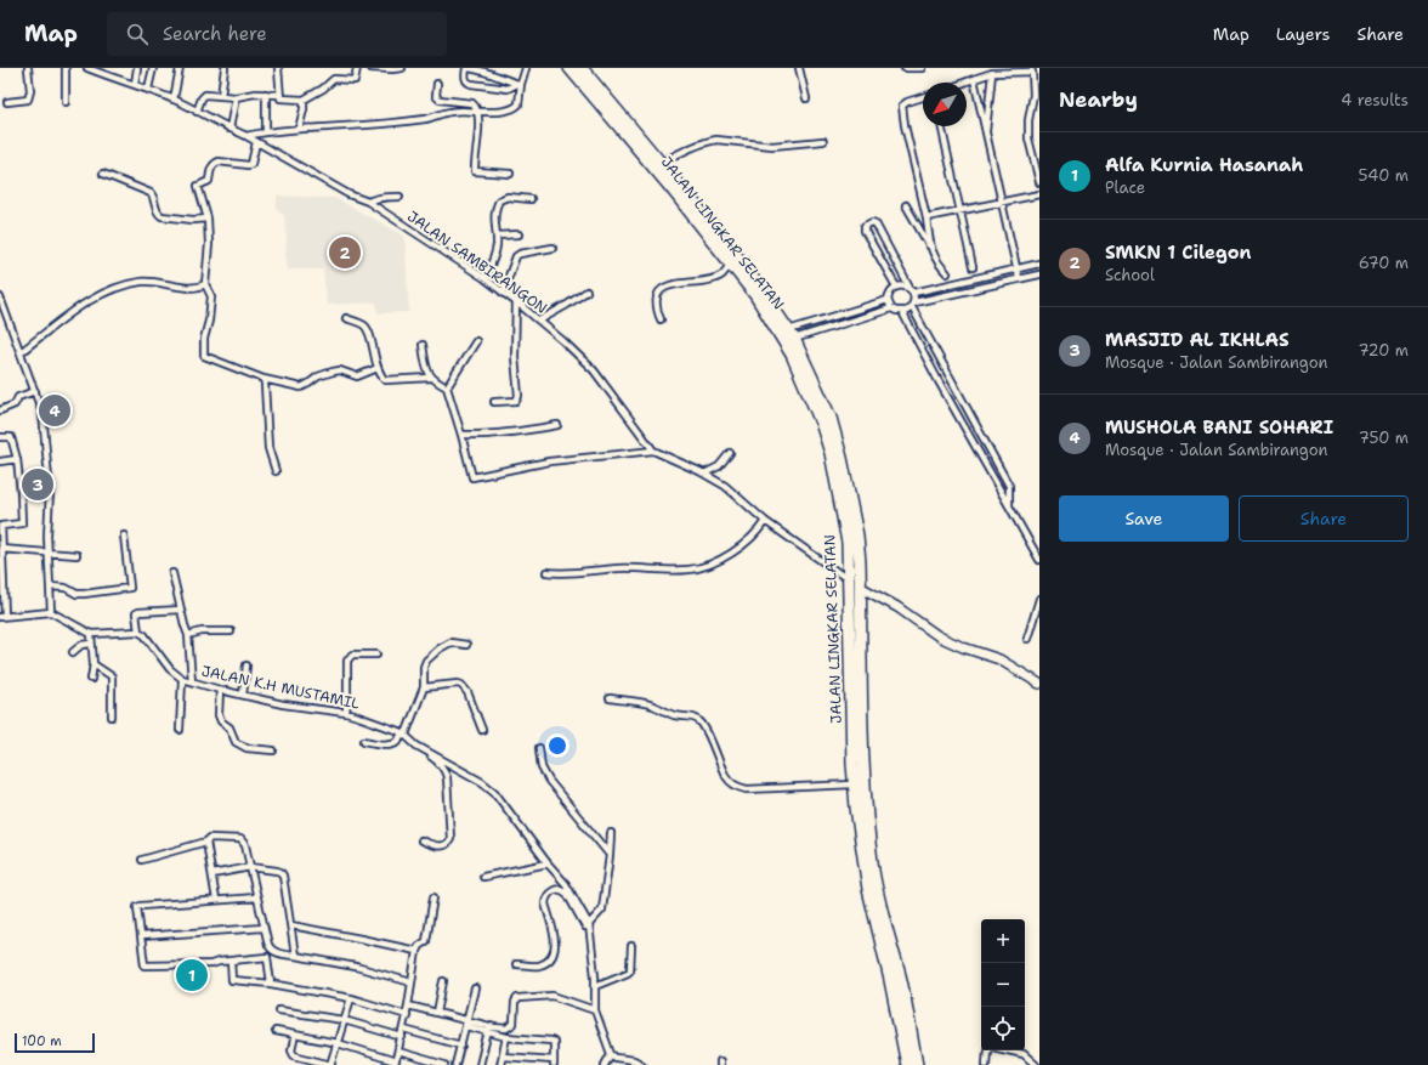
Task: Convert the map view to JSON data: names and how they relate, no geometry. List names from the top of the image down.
{
  "streets": {
    "highway": ["JALAN LINGKAR SELATAN"],
    "street": ["JALAN SAMBIRANGON", "JALAN K.H MUSTAMIL"]
  },
  "crossings": [
    ["JALAN LINGKAR SELATAN", "JALAN SAMBIRANGON"]
  ],
  "scale_bar": "100 m",
  "north": "bottom left",
  "page": {
    "header": "Map",
    "search": "Search here",
    "nav": ["Map", "Layers", "Share"],
    "heading": ["Nearby", "4 results"],
    "list": [
      {
        "mark": "1",
        "name": "Alfa Kurnia Hasanah",
        "note": "Place",
        "value": "540 m"
      },
      {
        "mark": "2",
        "name": "SMKN 1 Cilegon",
        "note": "School",
        "value": "670 m"
      },
      {
        "mark": "3",
        "name": "MASJID AL IKHLAS",
        "note": "Mosque · Jalan Sambirangon",
        "value": "720 m"
      },
      {
        "mark": "4",
        "name": "MUSHOLA BANI SOHARI",
        "note": "Mosque · Jalan Sambirangon",
        "value": "750 m"
      }
    ],
    "pins": [
      "2",
      "4",
      "3",
      "1"
    ],
    "buttons": ["Save", "Share"],
    "map_buttons": ["+", "−"],
    "scale": "100 m"
  }
}
